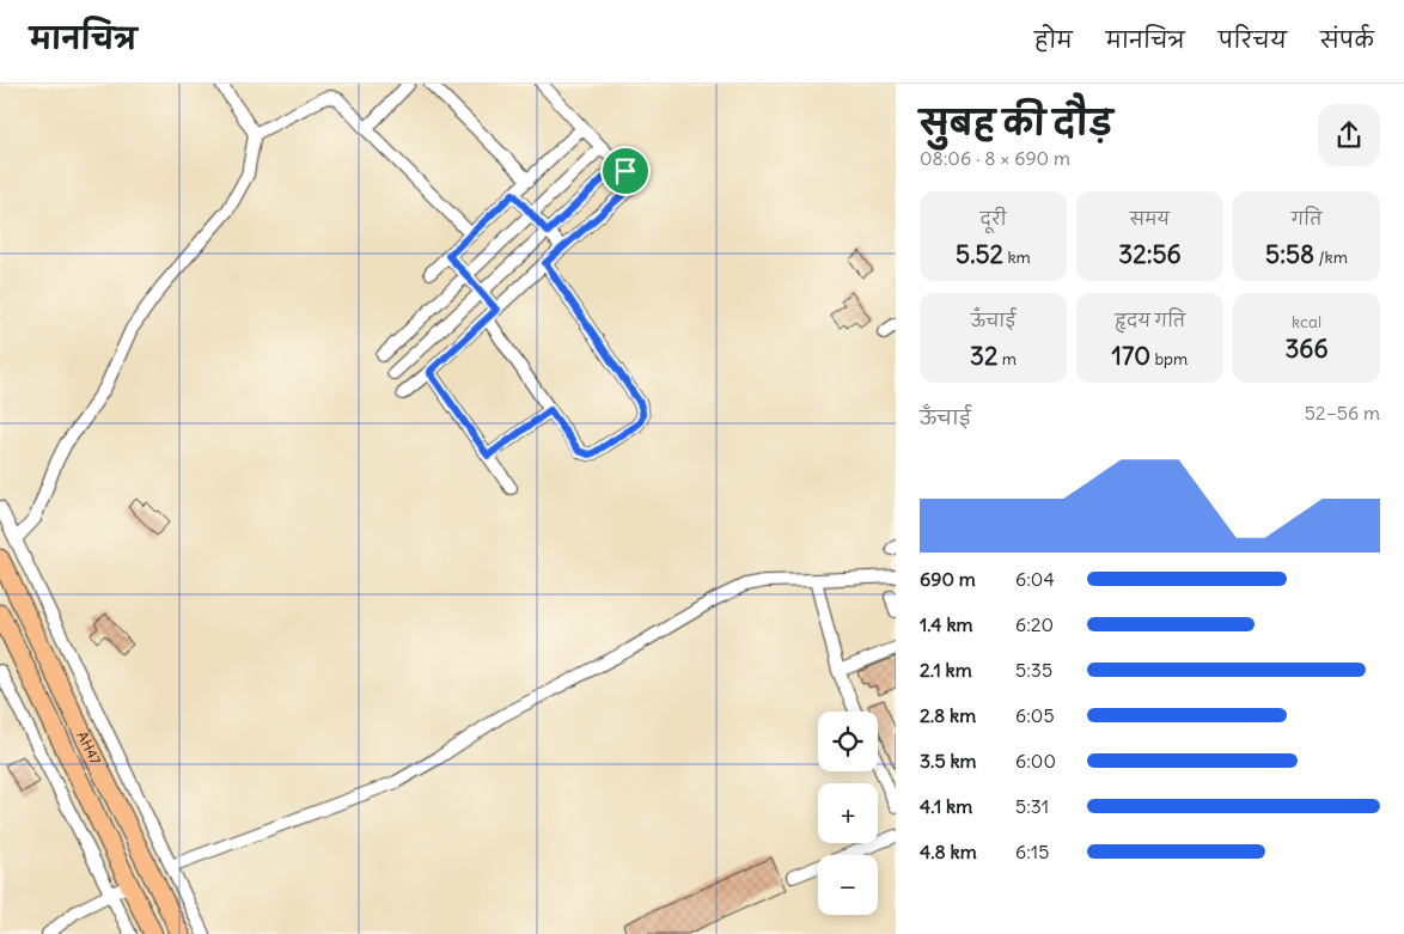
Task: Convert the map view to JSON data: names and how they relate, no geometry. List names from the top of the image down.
{
  "streets": {
    "highway": ["AH47"]
  },
  "page": {
    "header": "मानचित्र",
    "nav": [
      "होम",
      "मानचित्र",
      "परिचय",
      "संपर्क"
    ],
    "heading": ["सुबह की दौड़", "08:06 · 8 × 690 m"],
    "stats": [
      ["दूरी", "5.52 km"],
      ["समय", "32:56"],
      ["गति", "5:58 /km"],
      ["ऊँचाई", "32 m"],
      ["हृदय गति", "170 bpm"],
      ["kcal", "366"]
    ],
    "chart": ["ऊँचाई", "52–56 m"],
    "list": [
      {
        "name": "690 m",
        "note": "6:04"
      },
      {
        "name": "1.4 km",
        "note": "6:20"
      },
      {
        "name": "2.1 km",
        "note": "5:35"
      },
      {
        "name": "2.8 km",
        "note": "6:05"
      },
      {
        "name": "3.5 km",
        "note": "6:00"
      },
      {
        "name": "4.1 km",
        "note": "5:31"
      },
      {
        "name": "4.8 km",
        "note": "6:15"
      }
    ],
    "map_buttons": ["+", "−"]
  }
}
